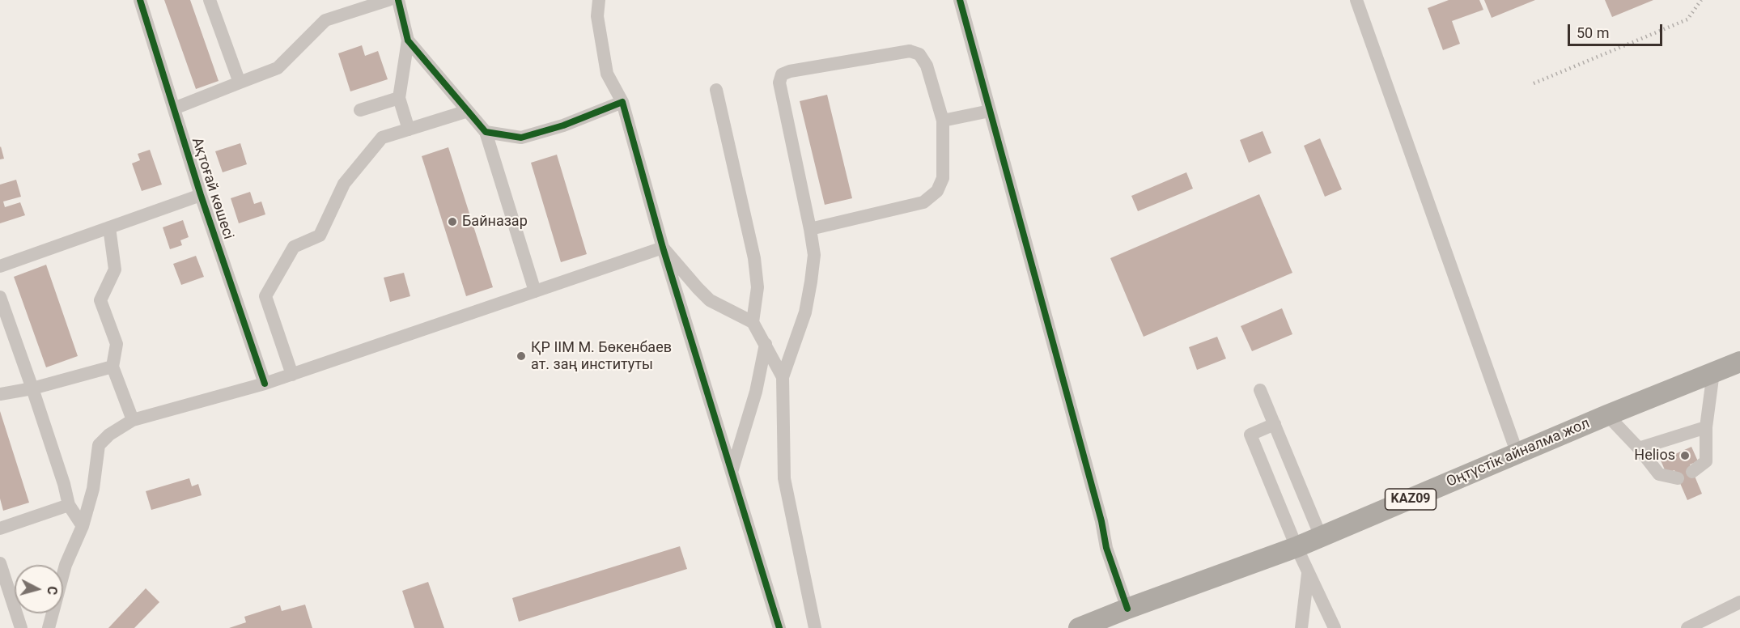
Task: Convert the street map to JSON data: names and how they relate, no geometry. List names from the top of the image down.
{
  "streets": {
    "highway": ["Оңтүстік айналма жол", "KAZ09"],
    "street": ["Ақтоғай көшесі"]
  },
  "places": ["Байназар", "ҚР ІІМ М. Бөкенбаев ат. заң институты", "Helios"],
  "scale_bar": "50 m",
  "north": "right"
}
